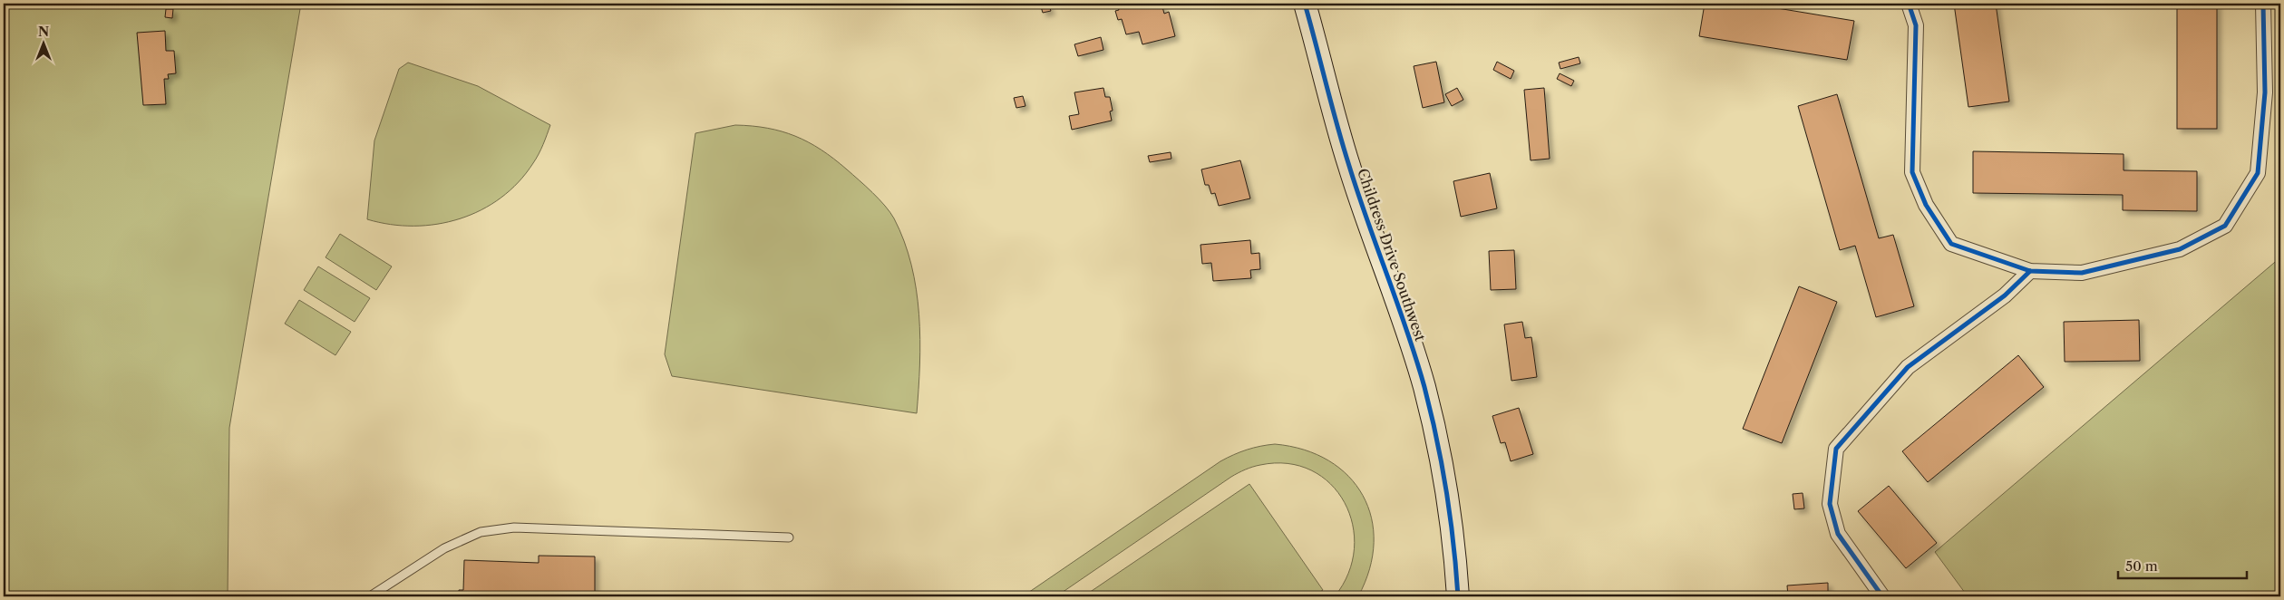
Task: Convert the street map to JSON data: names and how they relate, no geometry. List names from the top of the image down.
{
  "streets": {
    "street": ["Childress Drive Southwest"]
  },
  "scale_bar": "50 m",
  "north": "top"
}
